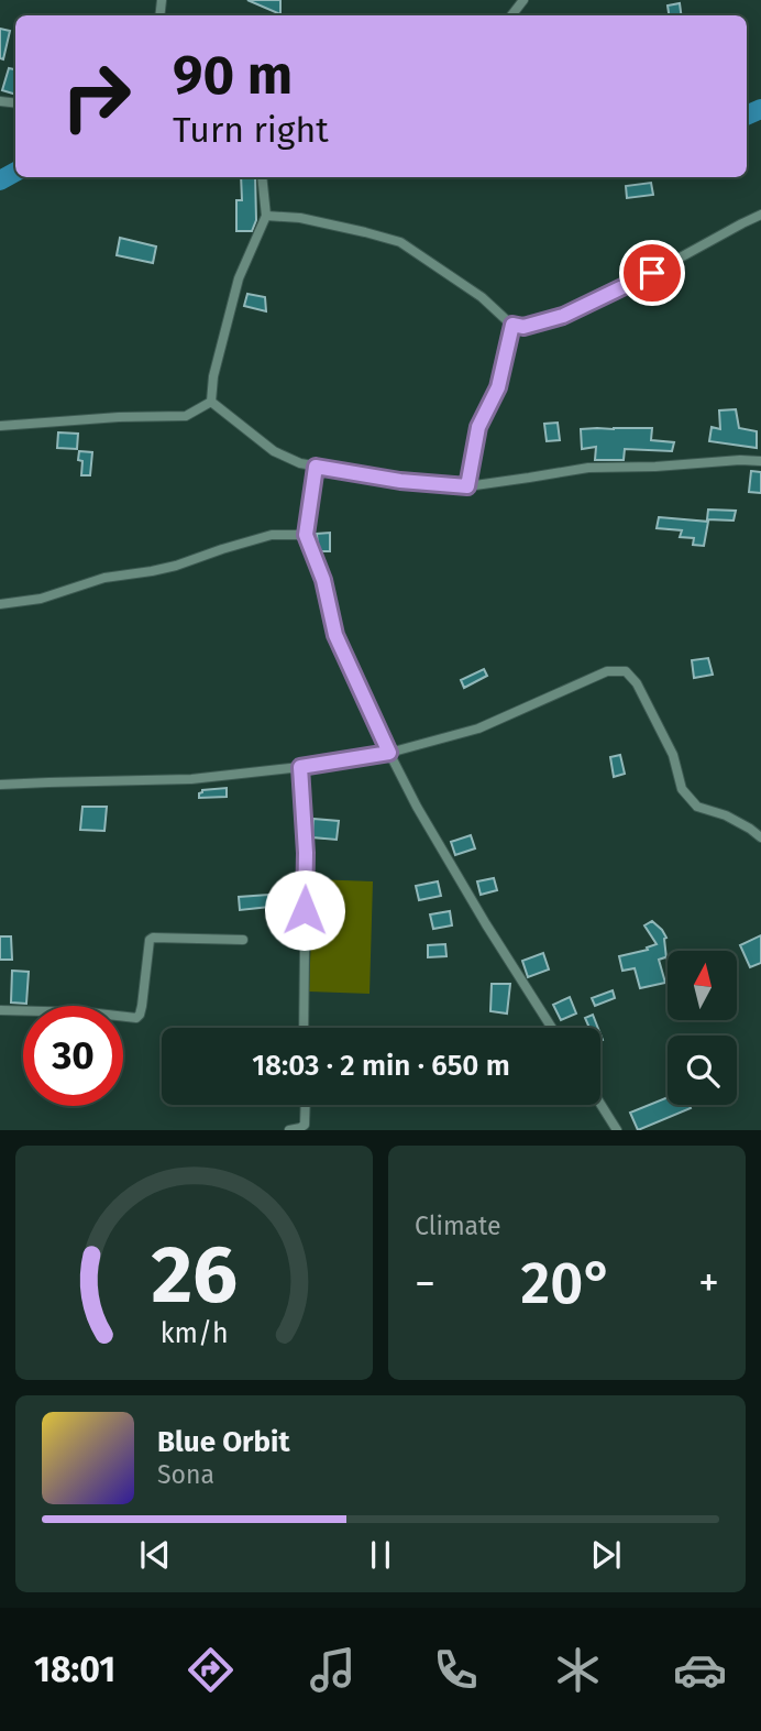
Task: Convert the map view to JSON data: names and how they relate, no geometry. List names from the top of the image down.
{
  "north": "top",
  "page": {
    "turn": ["90 m", "Turn right"],
    "limit": "30",
    "trip": "18:03 · 2 min · 650 m",
    "tile": "Climate",
    "heat": ["−", "20°", "+"],
    "song": ["Blue Orbit", "Sona"],
    "tabs": "18:01",
    "gauge": ["26", "km/h"]
  }
}
